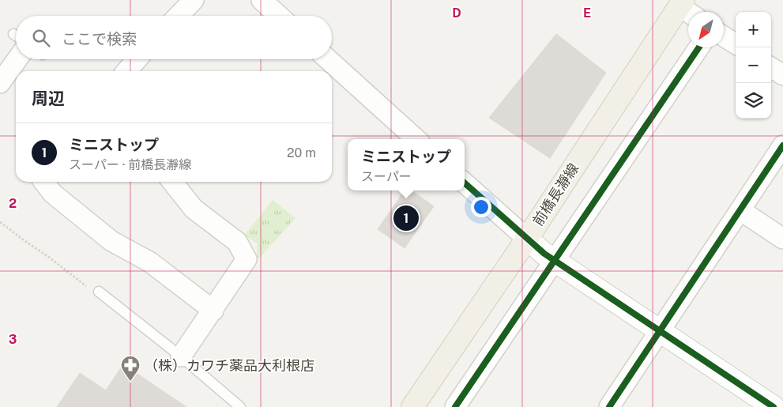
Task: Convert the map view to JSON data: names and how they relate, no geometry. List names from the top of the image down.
{
  "streets": {
    "main road": ["前橋長瀞線"]
  },
  "places": {
    "pharmacy": ["（株）カワチ薬品大利根店"]
  },
  "north": "bottom left",
  "page": {
    "map_buttons": ["+", "−"],
    "search": "ここで検索",
    "heading": "周辺",
    "list": [
      {
        "mark": "1",
        "name": "ミニストップ",
        "note": "スーパー · 前橋長瀞線",
        "value": "20 m"
      }
    ],
    "popup": ["ミニストップ", "スーパー"],
    "pins": "1"
  },
  "grid": {
    "columns": ["D", "E"],
    "rows": ["2", "3"]
  }
}
